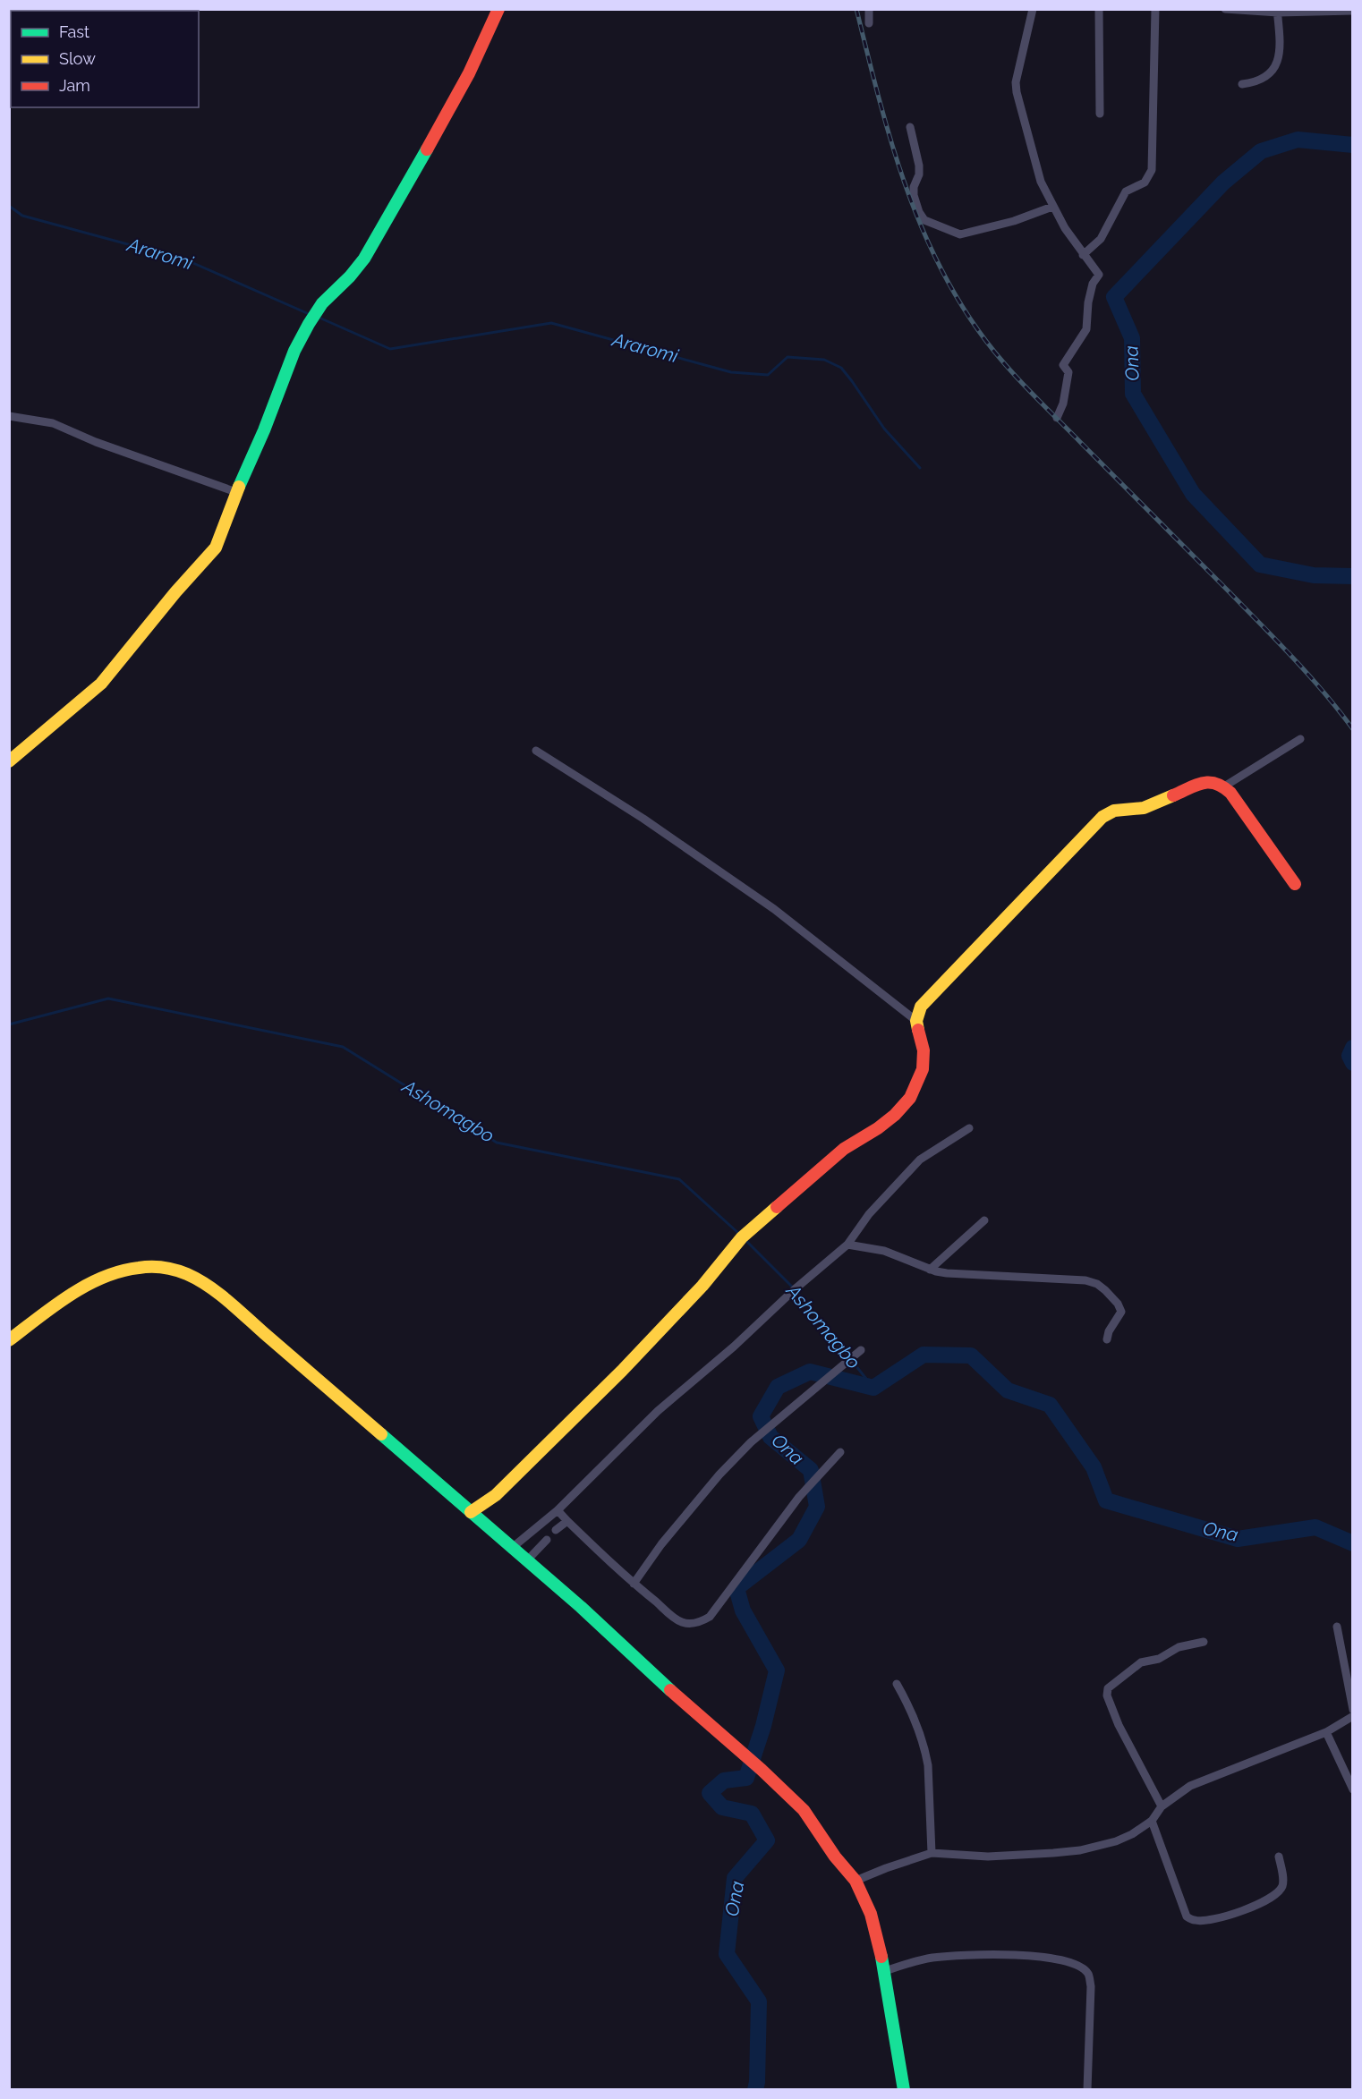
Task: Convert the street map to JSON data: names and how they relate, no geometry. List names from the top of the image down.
{
  "water": ["Araromi", "Ona", "Ashomagbo"],
  "legend": ["Fast", "Slow", "Jam"]
}
